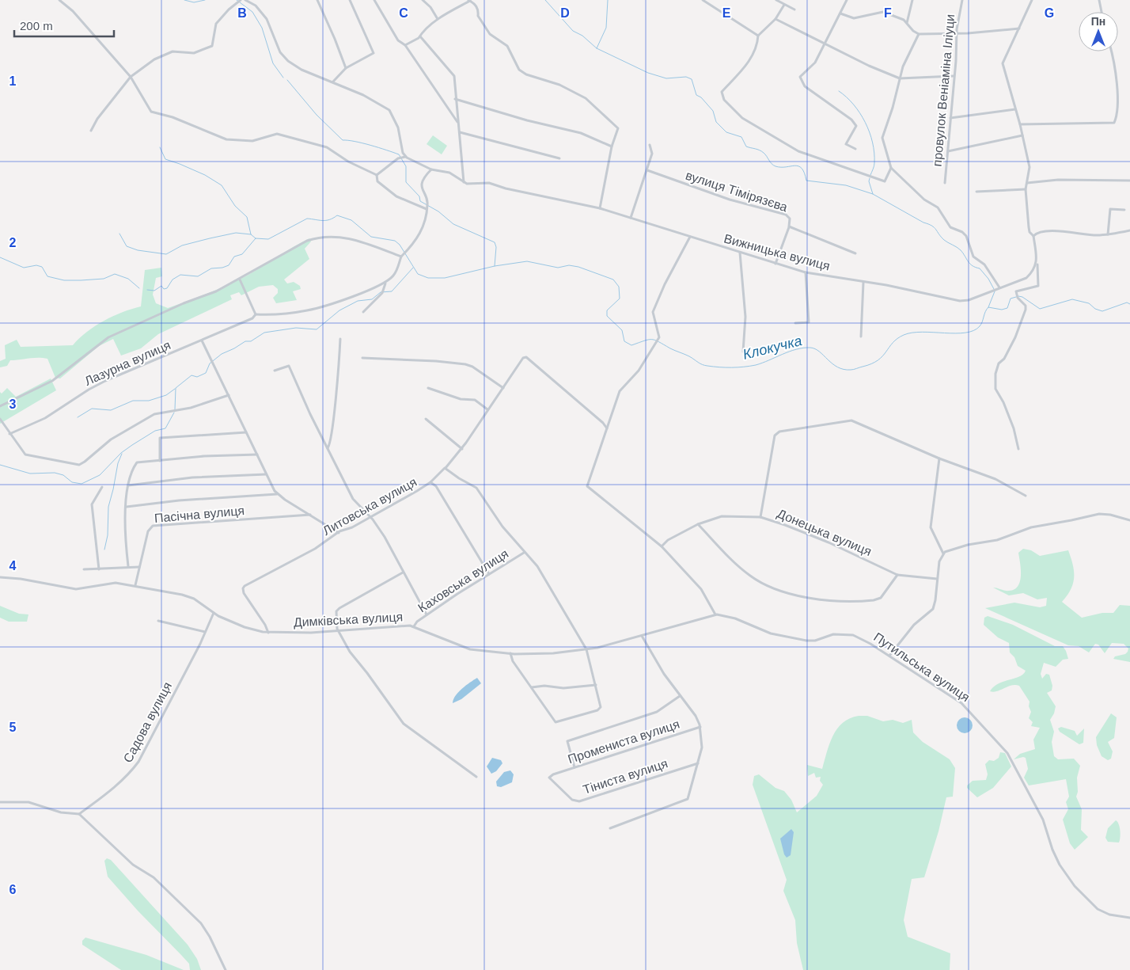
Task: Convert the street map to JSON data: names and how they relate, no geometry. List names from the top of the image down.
{
  "streets": {
    "street": [
      "провулок Веніаміна Іліуци",
      "вулиця Тімірязєва",
      "Вижницька вулиця",
      "Лазурна вулиця",
      "Литовська вулиця",
      "Пасічна вулиця",
      "Донецька вулиця",
      "Каховська вулиця",
      "Димківська вулиця",
      "Путильська вулиця",
      "Садова вулиця",
      "Промениста вулиця",
      "Тіниста вулиця"
    ]
  },
  "crossings": [
    ["Литовська вулиця", "Димківська вулиця"],
    ["Пасічна вулиця", "Димківська вулиця"],
    ["Каховська вулиця", "Димківська вулиця"],
    ["Димківська вулиця", "Путильська вулиця"],
    ["Димківська вулиця", "Садова вулиця"],
    ["Промениста вулиця", "Тіниста вулиця"]
  ],
  "water": ["Клокучка"],
  "scale_bar": "200 m",
  "north": "top",
  "grid": {
    "columns": [
      "B",
      "C",
      "D",
      "E",
      "F",
      "G"
    ],
    "rows": [
      "1",
      "2",
      "3",
      "4",
      "5",
      "6"
    ]
  }
}
